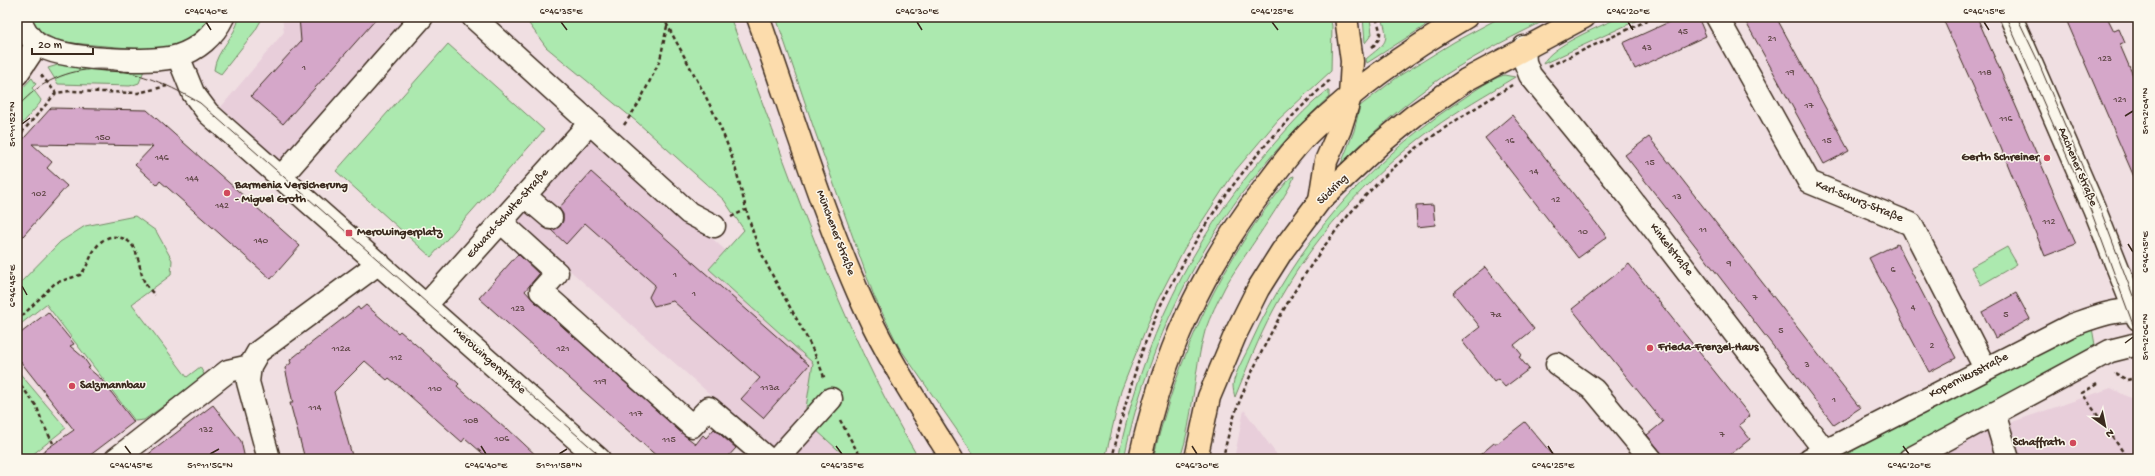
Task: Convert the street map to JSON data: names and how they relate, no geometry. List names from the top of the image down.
{
  "streets": {
    "main road": ["Südring", "Münchener Straße"],
    "street": [
      "Aachener Straße",
      "Karl-Schurz-Straße",
      "Eduard-Schulte-Straße",
      "Kinkelstraße",
      "Merowingerstraße",
      "Kopernikusstraße"
    ]
  },
  "crossings": [
    ["Aachener Straße", "Kopernikusstraße"],
    ["Südring", "Kinkelstraße"],
    ["Karl-Schurz-Straße", "Kopernikusstraße"],
    ["Eduard-Schulte-Straße", "Merowingerstraße"],
    ["Kinkelstraße", "Kopernikusstraße"]
  ],
  "places": {
    "other": [
      "Gerth Schreiner",
      "Barmenia Versicherung - Miguel Groth",
      "Frieda-Frenzel-Haus",
      "Salzmannbau",
      "Schaffrath"
    ],
    "transit": ["Merowingerplatz"]
  },
  "house_numbers": [
    "45",
    "21",
    "43",
    "123",
    "1",
    "19",
    "118",
    "121",
    "17",
    "116",
    "150",
    "16",
    "15",
    "146",
    "15",
    "14",
    "144",
    "102",
    "13",
    "12",
    "142",
    "112",
    "11",
    "10",
    "140",
    "9",
    "6",
    "1",
    "1",
    "7",
    "4",
    "123",
    "7a",
    "5",
    "5",
    "2",
    "112a",
    "121",
    "112",
    "3",
    "119",
    "113a",
    "110",
    "1",
    "114",
    "117",
    "108",
    "132",
    "7",
    "106",
    "115"
  ],
  "scale_bar": "20 m",
  "north": "bottom right",
  "coordinates": [
    "6°46'40\"E",
    "6°46'35\"E",
    "6°46'30\"E",
    "6°46'25\"E",
    "6°46'20\"E",
    "6°46'15\"E",
    "51°12'04\"N",
    "51°11'52\"N",
    "6°46'45\"E",
    "51°12'06\"N",
    "51°11'56\"N",
    "51°11'58\"N"
  ]
}
